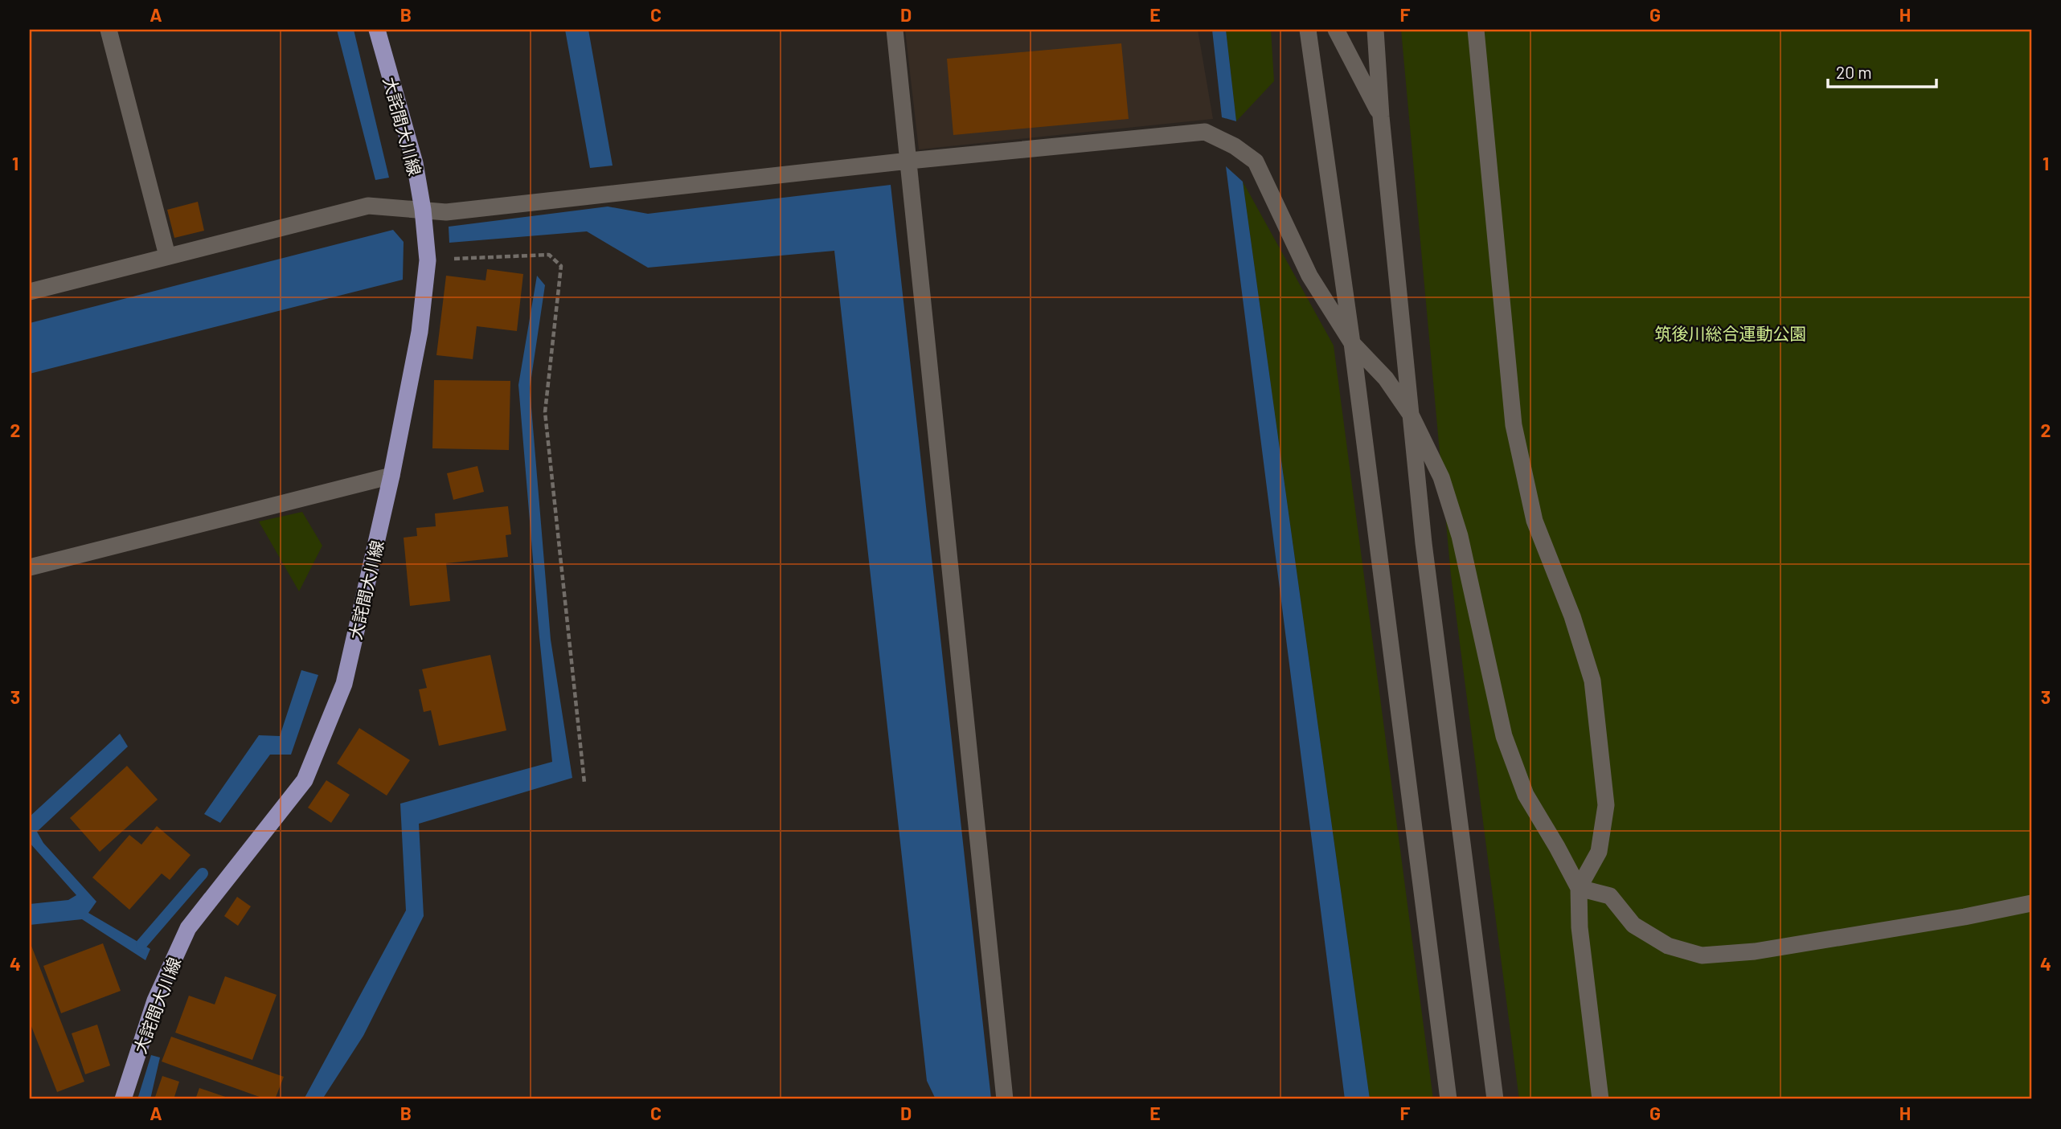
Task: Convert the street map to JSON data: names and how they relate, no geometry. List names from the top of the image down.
{
  "streets": {
    "main road": ["大詫間大川線"]
  },
  "parks": ["筑後川総合運動公園"],
  "scale_bar": "20 m",
  "grid": {
    "columns": [
      "A",
      "B",
      "C",
      "D",
      "E",
      "F",
      "G",
      "H"
    ],
    "rows": [
      "1",
      "2",
      "3",
      "4"
    ]
  }
}
